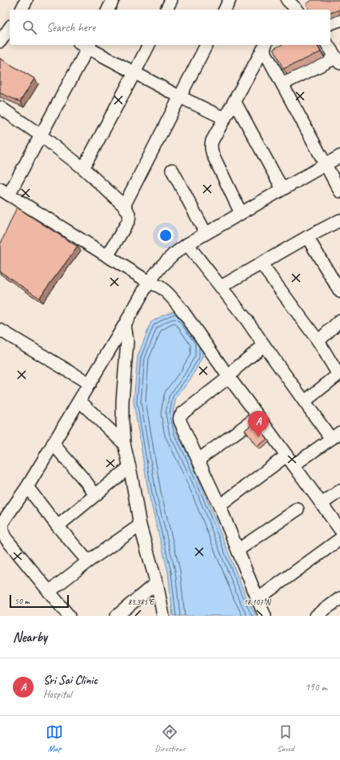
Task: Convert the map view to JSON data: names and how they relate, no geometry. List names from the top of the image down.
{
  "scale_bar": "50 m",
  "page": {
    "search": "Search here",
    "pins": "A",
    "scale": "50 m",
    "heading": "Nearby",
    "list": [
      {
        "mark": "A",
        "name": "Sri Sai Clinic",
        "note": "Hospital",
        "value": "190 m"
      }
    ],
    "nav": ["Map", "Directions", "Saved"]
  },
  "coordinates": ["83.385°E", "18.107°N"]
}
